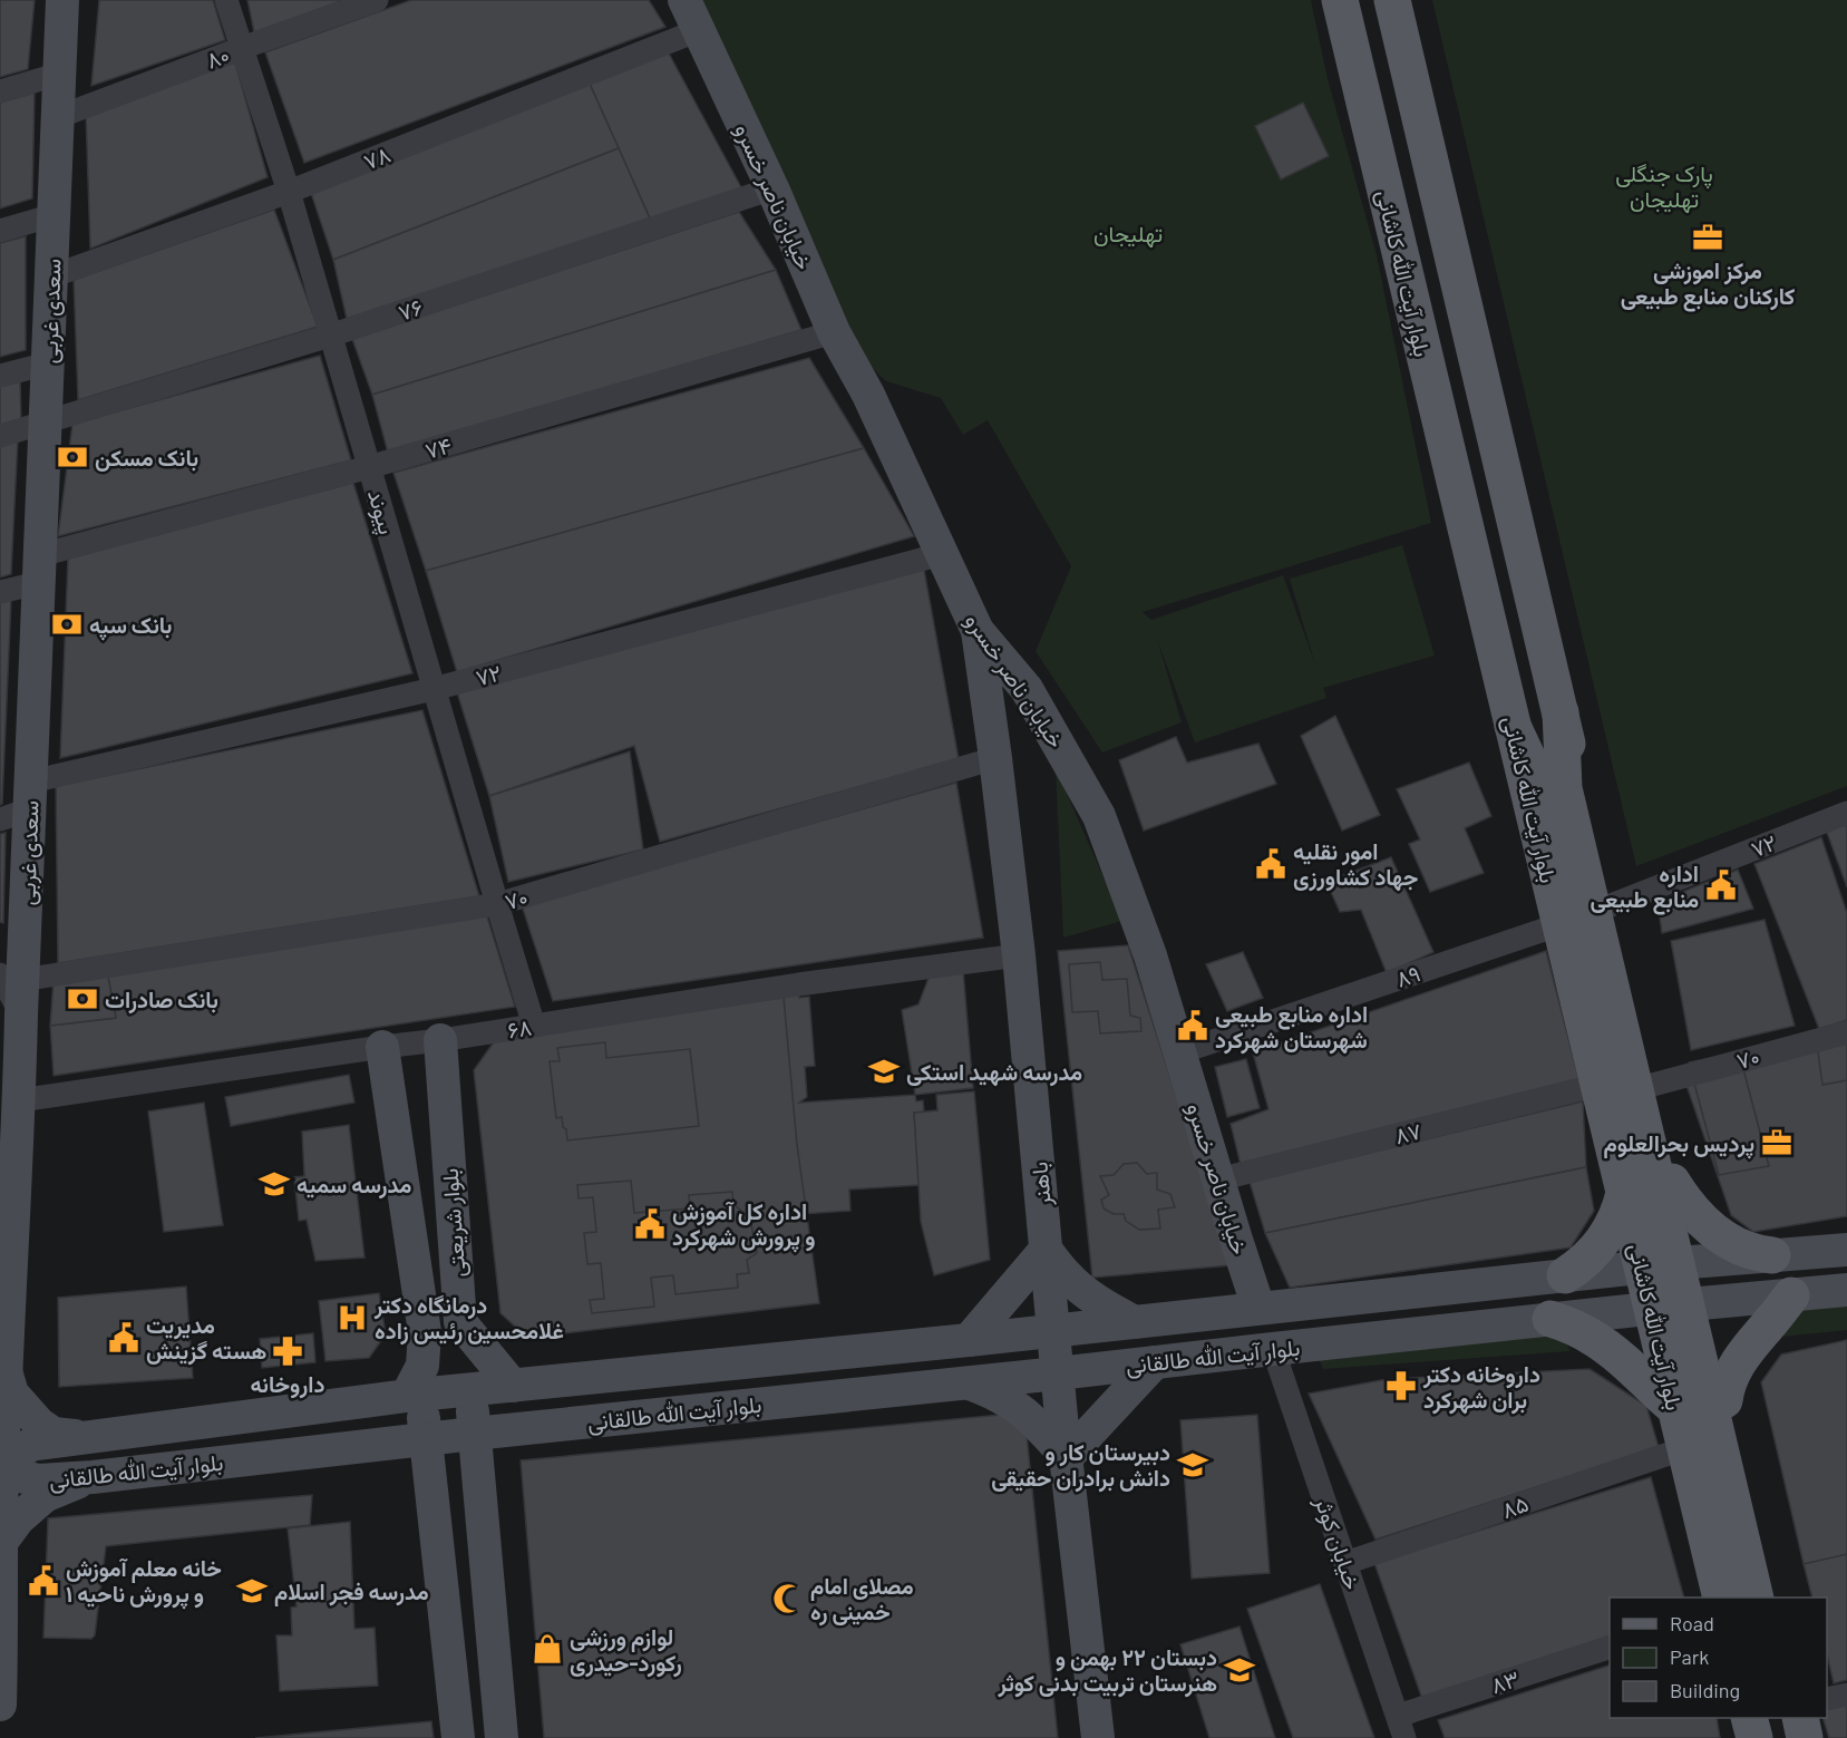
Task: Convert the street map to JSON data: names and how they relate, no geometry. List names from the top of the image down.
{
  "streets": {
    "main road": [
      "خیابان ناصر خسرو",
      "بلوار آیت الله کاشانی",
      "سعدی غربی",
      "باهنر",
      "بلوار شریعتی",
      "بلوار آیت الله طالقانی"
    ],
    "street": [
      "۸۰",
      "۷۸",
      "۷۶",
      "۷۴",
      "پیوند",
      "۷۲",
      "۷۰",
      "۸۹",
      "۶۸",
      "۸۷",
      "۸۵",
      "خیابان کوثر",
      "۸۳"
    ]
  },
  "crossings": [
    ["۸۰", "سعدی غربی"],
    ["۸۰", "پیوند"],
    ["۷۸", "خیابان ناصر خسرو"],
    ["۷۸", "سعدی غربی"],
    ["۷۸", "پیوند"],
    ["خیابان ناصر خسرو", "۷۶"],
    ["خیابان ناصر خسرو", "۷۴"],
    ["خیابان ناصر خسرو", "۷۲"],
    ["خیابان ناصر خسرو", "۸۹"],
    ["خیابان ناصر خسرو", "۸۷"],
    ["خیابان ناصر خسرو", "باهنر"],
    ["خیابان ناصر خسرو", "بلوار آیت الله طالقانی"],
    ["بلوار آیت الله کاشانی", "۸۹"],
    ["بلوار آیت الله کاشانی", "۸۷"],
    ["بلوار آیت الله کاشانی", "بلوار آیت الله طالقانی"],
    ["بلوار آیت الله کاشانی", "۸۵"],
    ["۷۶", "سعدی غربی"],
    ["۷۶", "پیوند"],
    ["سعدی غربی", "۷۴"],
    ["سعدی غربی", "۷۲"],
    ["سعدی غربی", "۷۰"],
    ["سعدی غربی", "۶۸"],
    ["سعدی غربی", "بلوار آیت الله طالقانی"],
    ["۷۴", "پیوند"],
    ["پیوند", "۷۲"],
    ["پیوند", "۷۰"],
    ["پیوند", "۶۸"],
    ["۷۰", "باهنر"],
    ["۶۸", "باهنر"],
    ["۶۸", "بلوار شریعتی"],
    ["باهنر", "بلوار آیت الله طالقانی"],
    ["بلوار شریعتی", "بلوار آیت الله طالقانی"],
    ["بلوار آیت الله طالقانی", "خیابان کوثر"],
    ["۸۵", "خیابان کوثر"],
    ["خیابان کوثر", "۸۳"]
  ],
  "parks": ["پارک جنگلی تهلیجان", "تهلیجان"],
  "places": {
    "office": ["مرکز اموزشی کارکنان منابع طبیعی", "پردیس بحرالعلوم"],
    "bank": ["بانک مسکن", "بانک سپه", "بانک صادرات"],
    "public building": [
      "امور نقلیه جهاد کشاورزی",
      "اداره منابع طبیعی",
      "اداره منابع طبیعی شهرستان شهرکرد",
      "اداره کل آموزش و پرورش شهرکرد",
      "مدیریت هسته گزینش",
      "خانه معلم آموزش و پرورش ناحیه ۱"
    ],
    "school or university": [
      "مدرسه شهید استکی",
      "مدرسه سمیه",
      "دبیرستان کار و دانش برادران حقیقی",
      "مدرسه فجر اسلام",
      "دبستان ۲۲ بهمن و هنرستان تربیت بدنی کوثر"
    ],
    "hospital": ["درمانگاه دکتر غلامحسین رئیس زاده"],
    "pharmacy": ["داروخانه", "داروخانه دکتر بران شهرکرد"],
    "mosque": ["مصلای امام خمینی ره"],
    "shop": ["لوازم ورزشی رکورد-حیدری"]
  },
  "legend": ["Road", "Park", "Building"]
}
